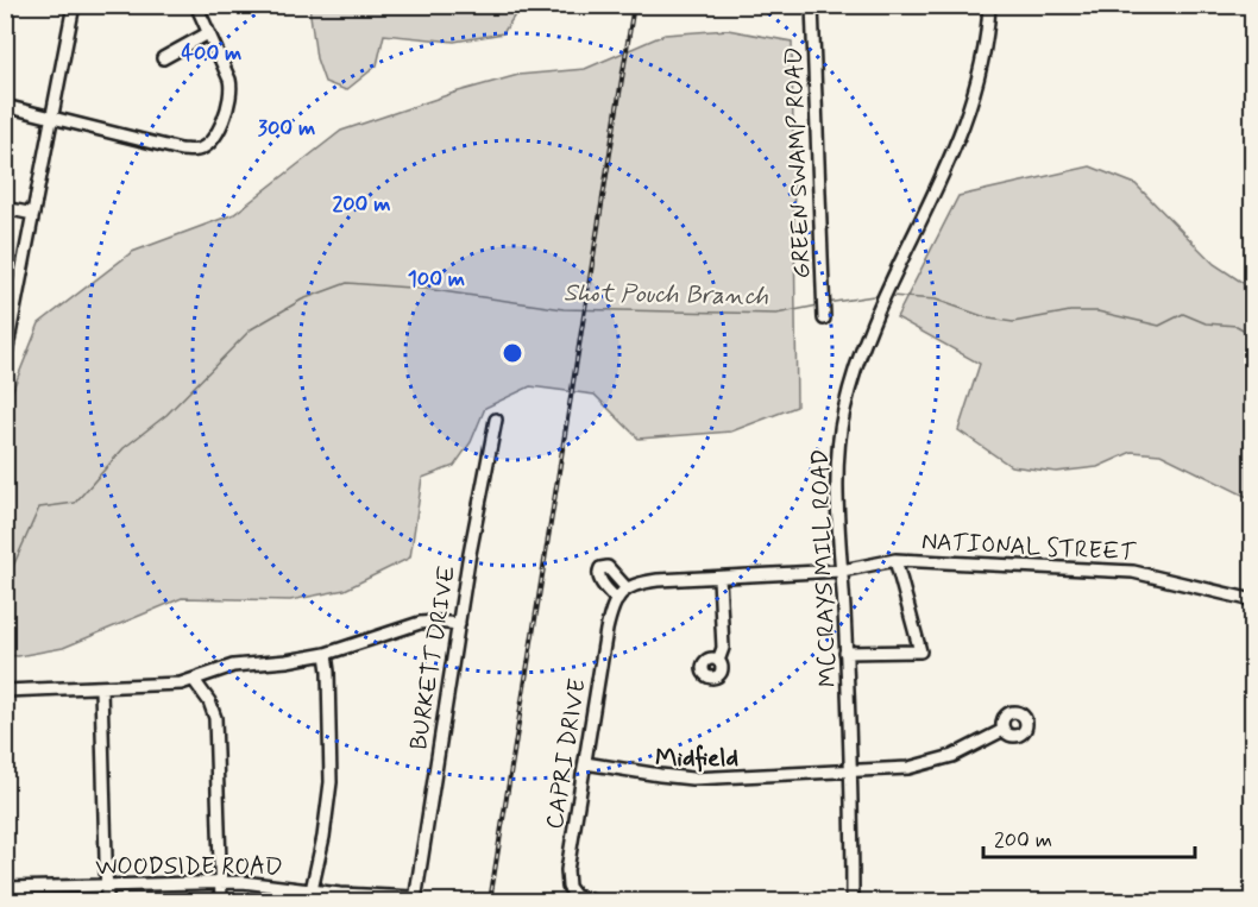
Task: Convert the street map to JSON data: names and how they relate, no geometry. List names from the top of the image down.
{
  "streets": {
    "street": [
      "GREEN SWAMP ROAD",
      "NATIONAL STREET",
      "MCCRAYS MILL ROAD",
      "BURKETT DRIVE",
      "CAPRI DRIVE",
      "WOODSIDE ROAD"
    ]
  },
  "crossings": [
    ["NATIONAL STREET", "MCCRAYS MILL ROAD"],
    ["BURKETT DRIVE", "WOODSIDE ROAD"]
  ],
  "districts": ["Midfield"],
  "water": ["Shot Pouch Branch"],
  "scale_bar": "200 m",
  "rings": [
    "400 m",
    "300 m",
    "200 m",
    "100 m"
  ]
}
